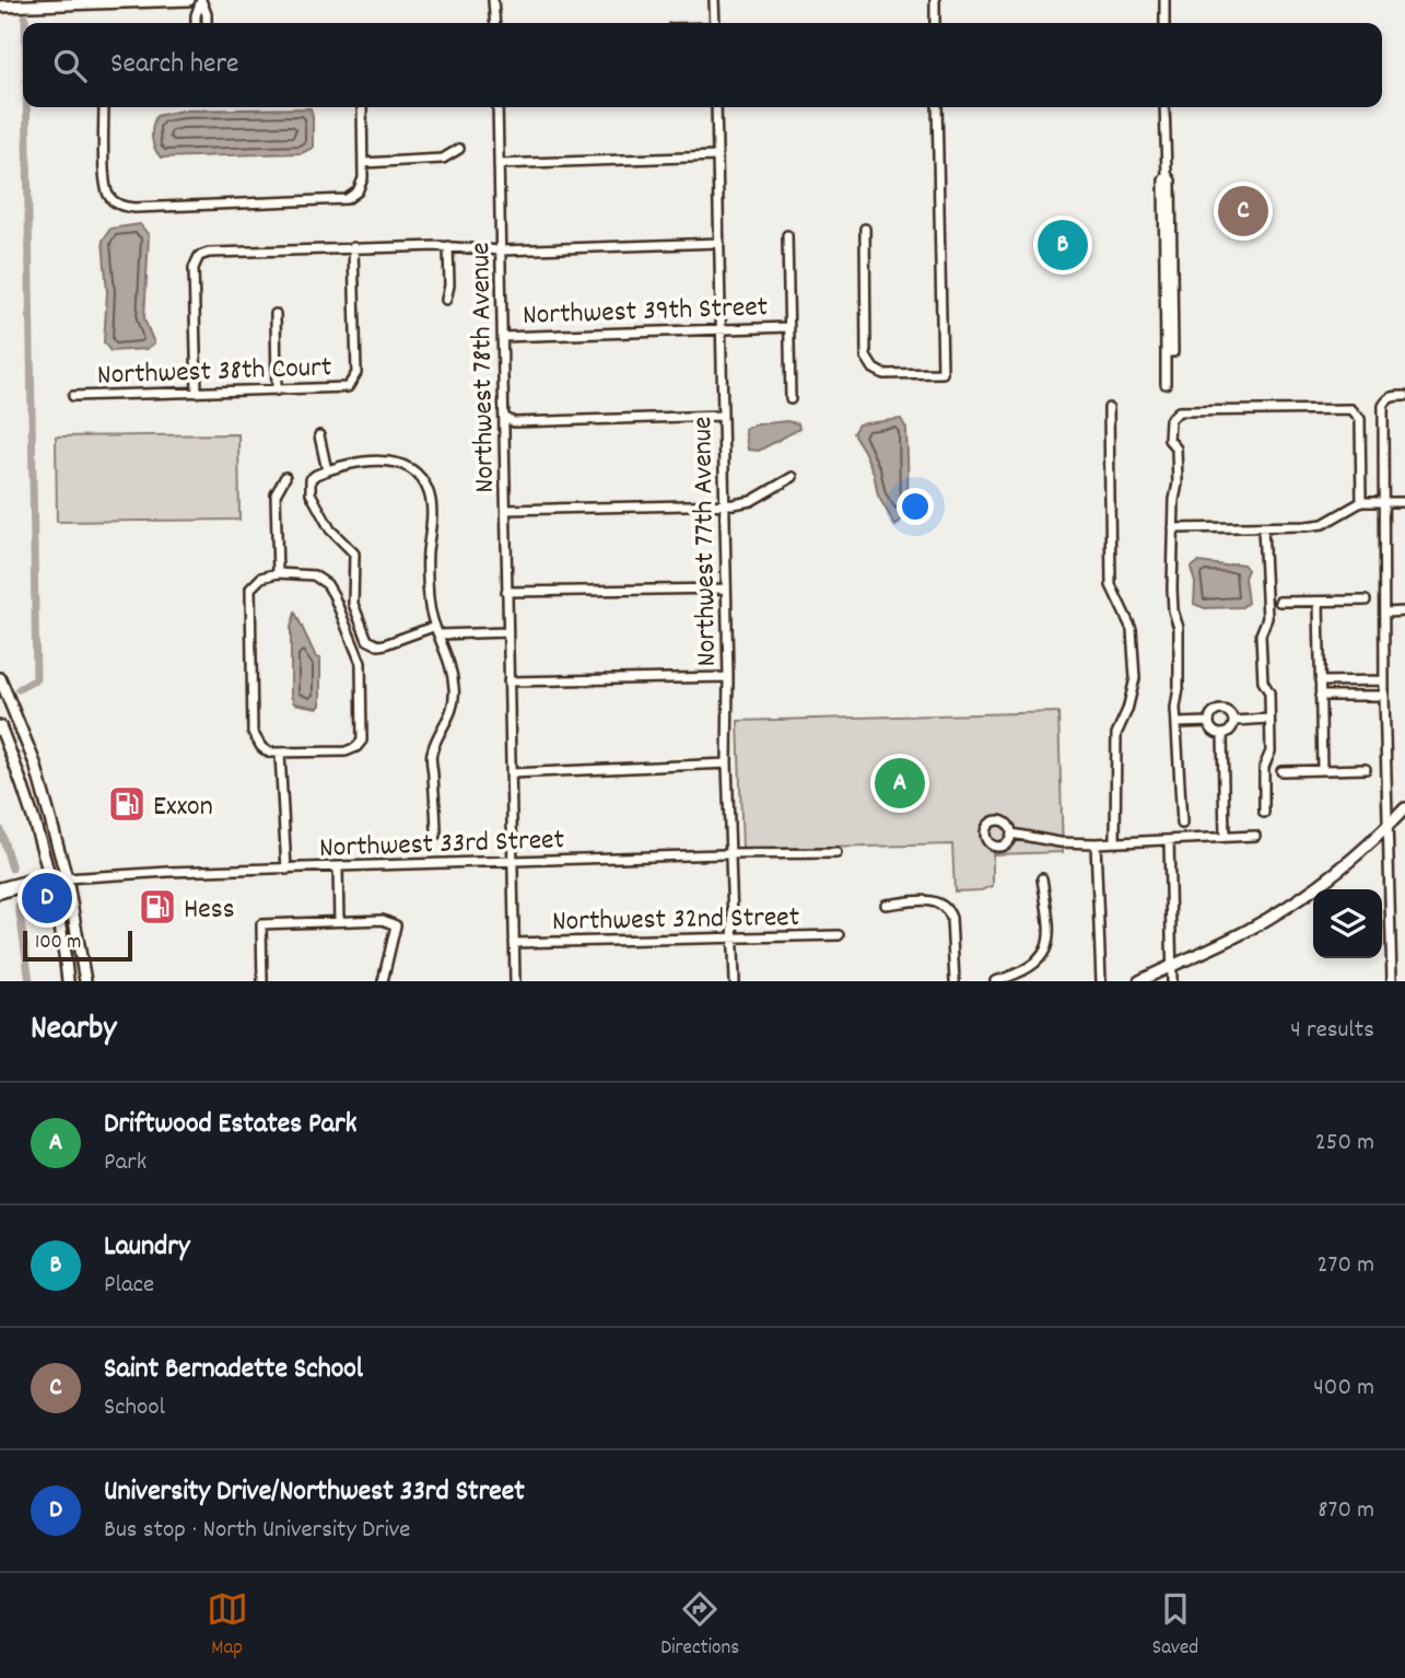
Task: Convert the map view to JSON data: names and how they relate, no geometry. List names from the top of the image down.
{
  "streets": {
    "street": [
      "Northwest 39th Street",
      "Northwest 78th Avenue",
      "Northwest 38th Court",
      "Northwest 77th Avenue",
      "Northwest 33rd Street",
      "Northwest 32nd Street"
    ]
  },
  "crossings": [
    ["Northwest 39th Street", "Northwest 78th Avenue"],
    ["Northwest 39th Street", "Northwest 77th Avenue"],
    ["Northwest 78th Avenue", "Northwest 33rd Street"],
    ["Northwest 78th Avenue", "Northwest 32nd Street"],
    ["Northwest 77th Avenue", "Northwest 33rd Street"],
    ["Northwest 77th Avenue", "Northwest 32nd Street"]
  ],
  "places": {
    "fuel station": ["Exxon", "Hess"]
  },
  "scale_bar": "100 m",
  "page": {
    "search": "Search here",
    "pins": [
      "C",
      "B",
      "A",
      "D"
    ],
    "scale": "100 m",
    "heading": ["Nearby", "4 results"],
    "list": [
      {
        "mark": "A",
        "name": "Driftwood Estates Park",
        "note": "Park",
        "value": "250 m"
      },
      {
        "mark": "B",
        "name": "Laundry",
        "note": "Place",
        "value": "270 m"
      },
      {
        "mark": "C",
        "name": "Saint Bernadette School",
        "note": "School",
        "value": "400 m"
      },
      {
        "mark": "D",
        "name": "University Drive/Northwest 33rd Street",
        "note": "Bus stop · North University Drive",
        "value": "870 m"
      }
    ],
    "nav": ["Map", "Directions", "Saved"]
  }
}
